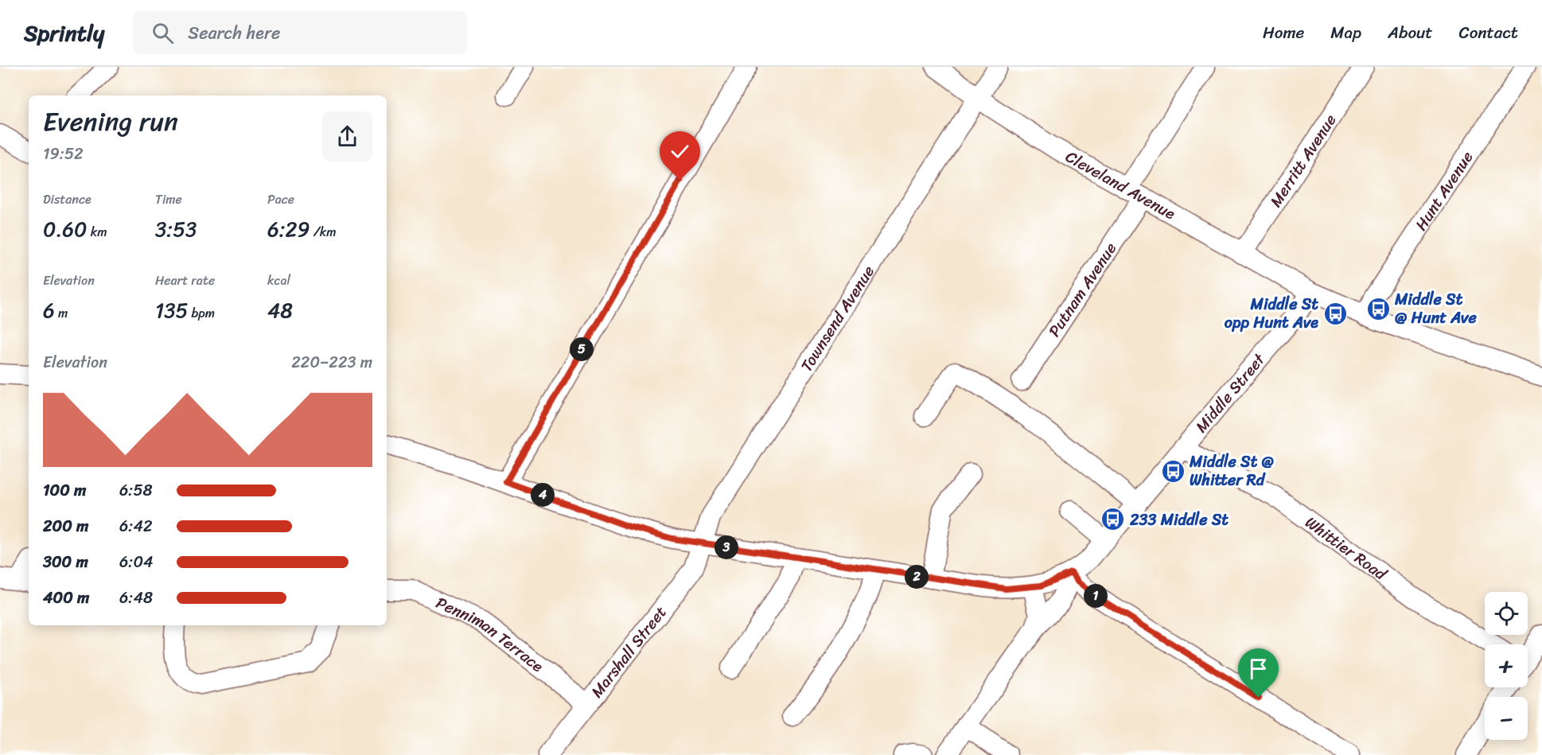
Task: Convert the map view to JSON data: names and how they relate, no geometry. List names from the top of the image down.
{
  "streets": {
    "street": [
      "Merritt Avenue",
      "Cleveland Avenue",
      "Hunt Avenue",
      "Putnam Avenue",
      "Townsend Avenue",
      "Middle Street",
      "Whittier Road",
      "Penniman Terrace",
      "Marshall Street"
    ]
  },
  "crossings": [
    ["Merritt Avenue", "Cleveland Avenue"],
    ["Cleveland Avenue", "Putnam Avenue"],
    ["Cleveland Avenue", "Townsend Avenue"],
    ["Cleveland Avenue", "Middle Street"],
    ["Townsend Avenue", "Middle Street"],
    ["Townsend Avenue", "Marshall Street"],
    ["Middle Street", "Whittier Road"],
    ["Middle Street", "Marshall Street"],
    ["Penniman Terrace", "Marshall Street"]
  ],
  "places": {
    "bus stop": [
      "Middle St @ Hunt Ave",
      "Middle St opp Hunt Ave",
      "Middle St @ Whitter Rd",
      "233 Middle St"
    ]
  },
  "page": {
    "header": "Sprintly",
    "search": "Search here",
    "nav": [
      "Home",
      "Map",
      "About",
      "Contact"
    ],
    "heading": ["Evening run", "19:52"],
    "stats": [
      ["Distance", "0.60 km"],
      ["Time", "3:53"],
      ["Pace", "6:29 /km"],
      ["Elevation", "6 m"],
      ["Heart rate", "135 bpm"],
      ["kcal", "48"]
    ],
    "pins": [
      "5",
      "4",
      "3",
      "2",
      "1"
    ],
    "chart": ["Elevation", "220–223 m"],
    "list": [
      {
        "name": "100 m",
        "note": "6:58"
      },
      {
        "name": "200 m",
        "note": "6:42"
      },
      {
        "name": "300 m",
        "note": "6:04"
      },
      {
        "name": "400 m",
        "note": "6:48"
      }
    ],
    "map_buttons": ["+", "−"]
  }
}
